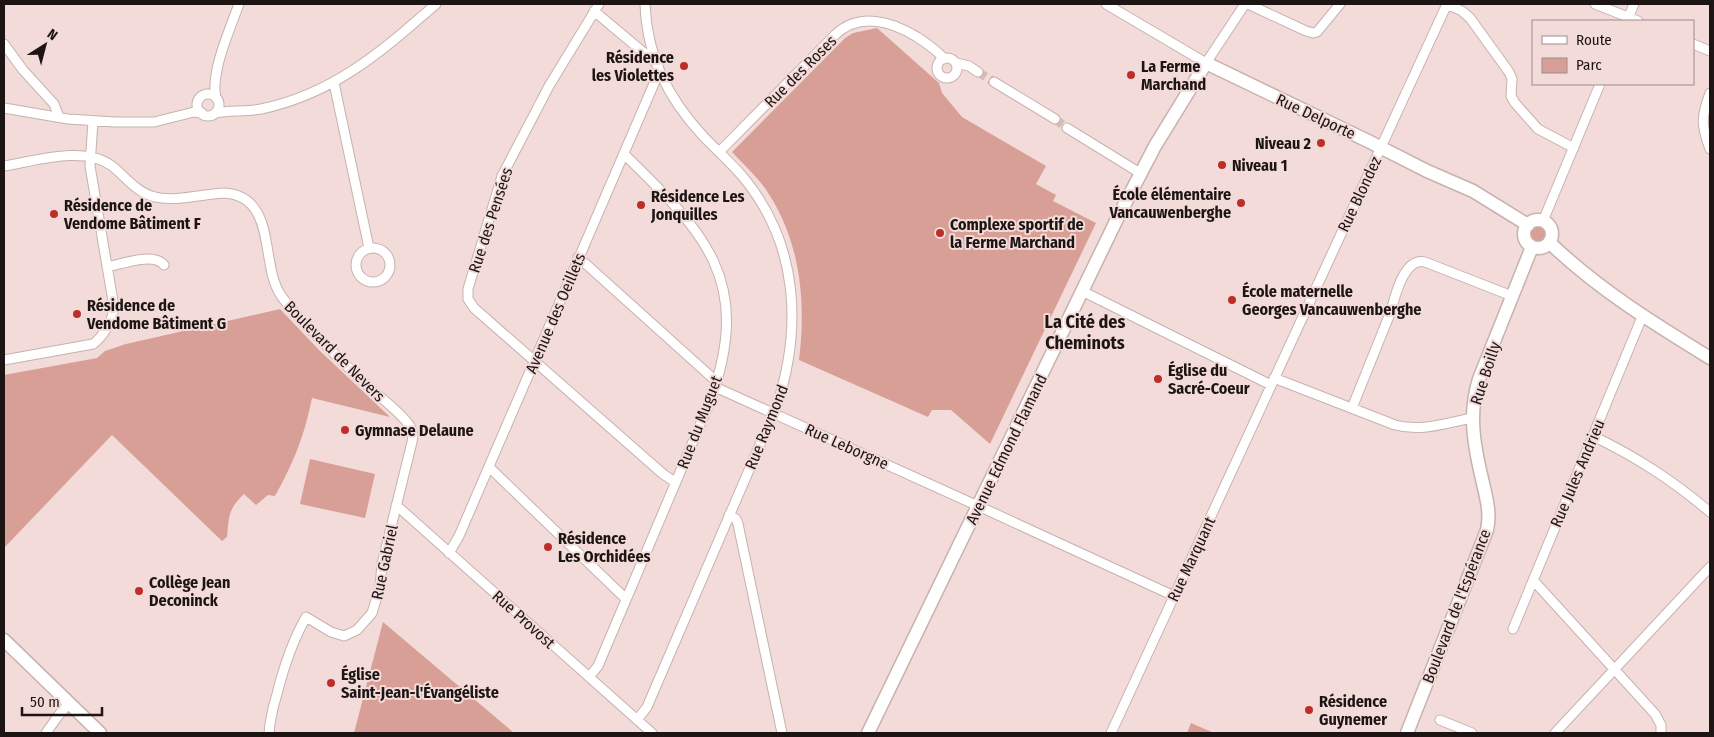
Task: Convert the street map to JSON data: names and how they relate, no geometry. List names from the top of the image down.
{
  "streets": {
    "street": [
      "Rue des Roses",
      "Rue Delporte",
      "Rue Blondez",
      "Rue des Pensées",
      "Avenue des Oeillets",
      "Boulevard de Nevers",
      "Rue Boilly",
      "Rue du Muguet",
      "Rue Raymond",
      "Rue Leborgne",
      "Avenue Edmond Flamand",
      "Rue Jules Andrieu",
      "Rue Marquant",
      "Rue Gabriel",
      "Boulevard de l'Espérance",
      "Rue Provost"
    ]
  },
  "crossings": [
    ["Rue des Roses", "Rue Raymond"],
    ["Rue Delporte", "Rue Blondez"],
    ["Rue Delporte", "Rue Boilly"],
    ["Rue Delporte", "Avenue Edmond Flamand"],
    ["Rue Blondez", "Rue Boilly"],
    ["Rue Blondez", "Rue Marquant"],
    ["Rue des Pensées", "Avenue des Oeillets"],
    ["Rue des Pensées", "Rue du Muguet"],
    ["Rue des Pensées", "Rue Raymond"],
    ["Avenue des Oeillets", "Rue du Muguet"],
    ["Avenue des Oeillets", "Rue Raymond"],
    ["Avenue des Oeillets", "Rue Leborgne"],
    ["Avenue des Oeillets", "Rue Provost"],
    ["Boulevard de Nevers", "Rue Gabriel"],
    ["Rue Boilly", "Avenue Edmond Flamand"],
    ["Rue Boilly", "Rue Marquant"],
    ["Rue Boilly", "Boulevard de l'Espérance"],
    ["Rue du Muguet", "Rue Leborgne"],
    ["Rue du Muguet", "Rue Provost"],
    ["Rue Raymond", "Rue Leborgne"],
    ["Rue Raymond", "Rue Provost"],
    ["Rue Leborgne", "Avenue Edmond Flamand"],
    ["Rue Leborgne", "Rue Marquant"],
    ["Rue Gabriel", "Rue Provost"]
  ],
  "districts": ["La Cité des Cheminots"],
  "places": [
    "Résidence les Violettes",
    "La Ferme Marchand",
    "Niveau 2",
    "Niveau 1",
    "École élémentaire Vancauwenberghe",
    "Résidence Les Jonquilles",
    "Résidence de Vendome Bâtiment F",
    "Complexe sportif de la Ferme Marchand",
    "École maternelle Georges Vancauwenberghe",
    "Résidence de Vendome Bâtiment G",
    "Église du Sacré-Coeur",
    "Gymnase Delaune",
    "Résidence Les Orchidées",
    "Collège Jean Deconinck",
    "Église Saint-Jean-l'Évangéliste",
    "Résidence Guynemer"
  ],
  "legend": ["Route", "Parc"],
  "scale_bar": "50 m",
  "north": "top right"
}
